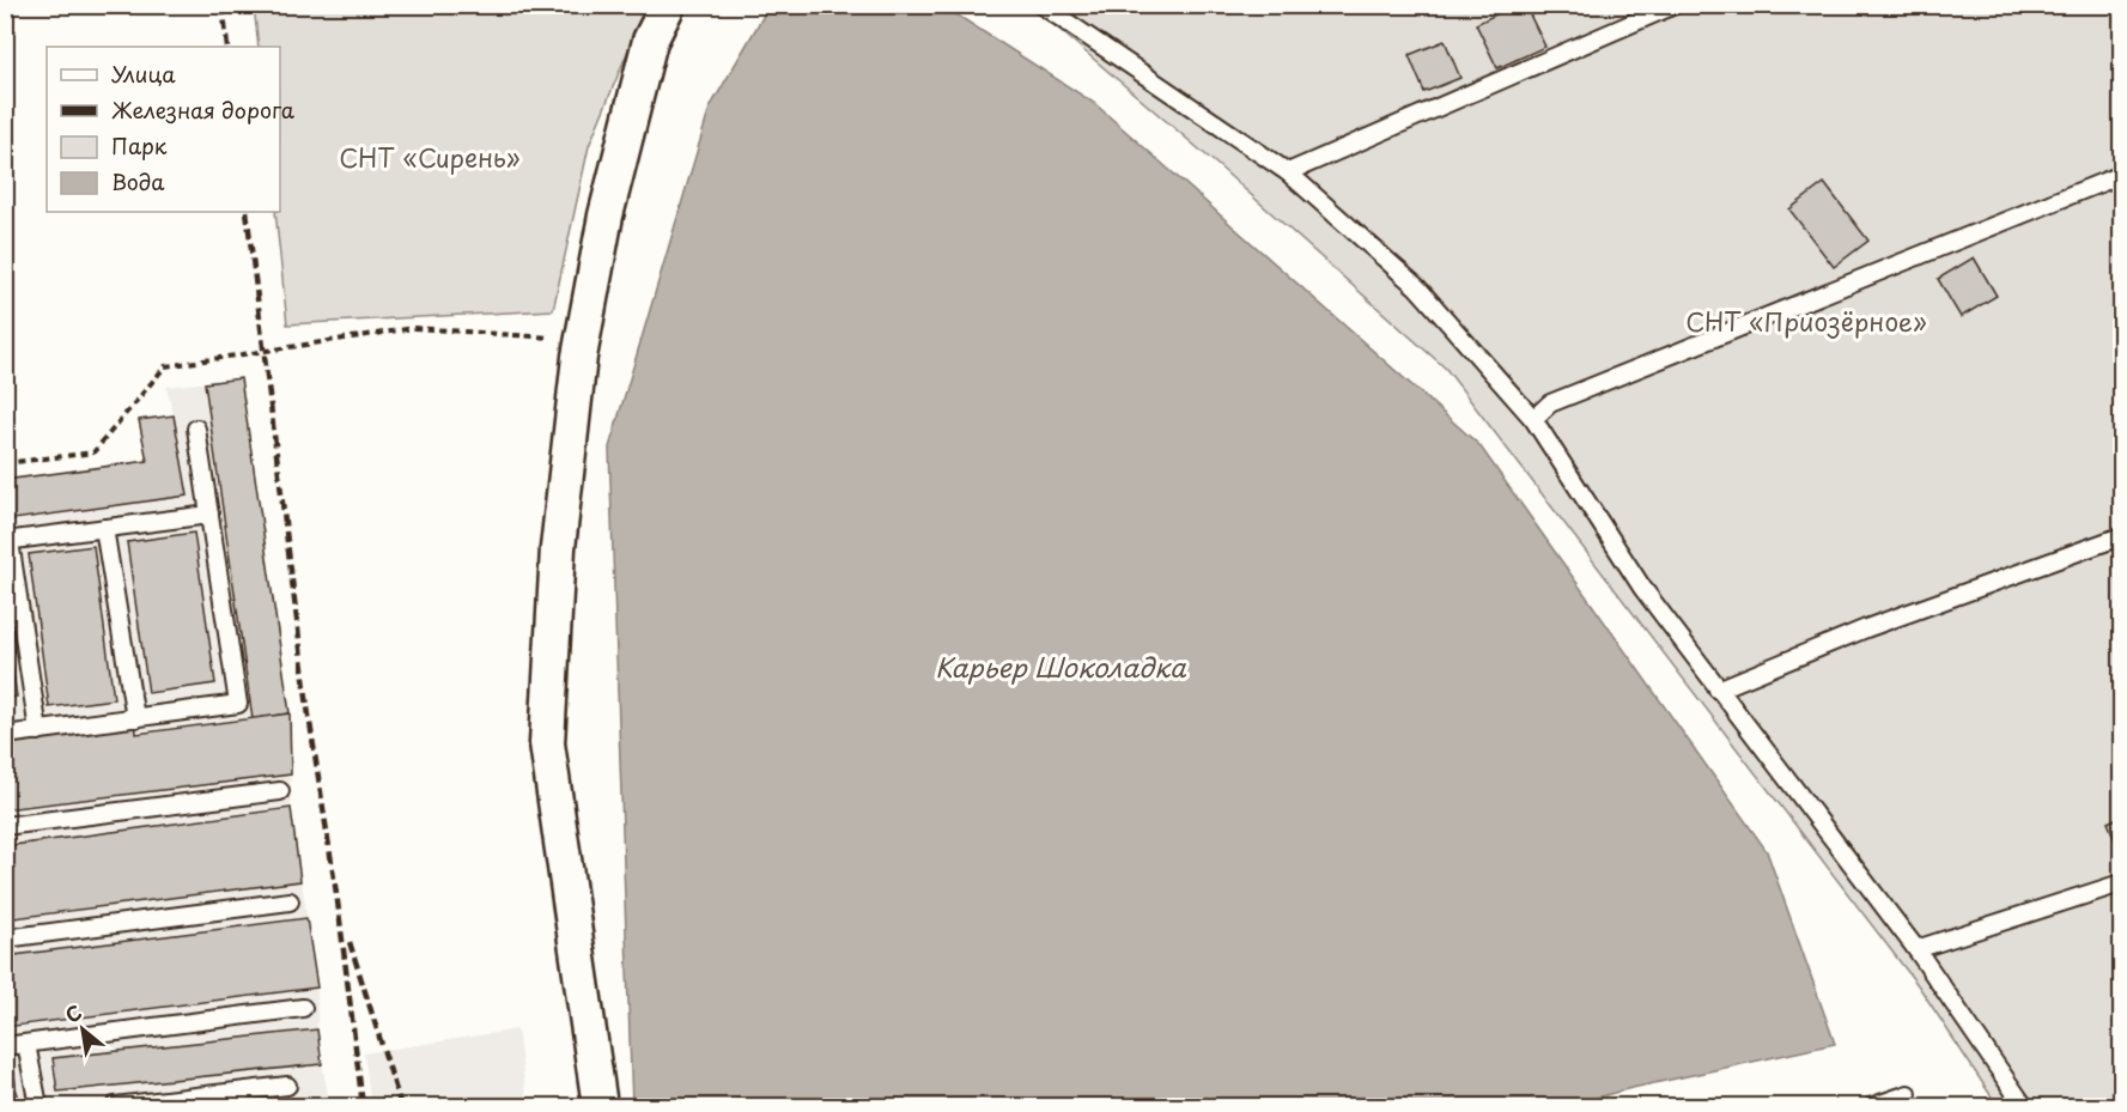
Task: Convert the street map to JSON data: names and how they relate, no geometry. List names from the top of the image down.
{
  "water": ["Карьер Шоколадка"],
  "parks": ["СНТ «Сирень»", "СНТ «Приозёрное»"],
  "legend": [
    "Улица",
    "Железная дорога",
    "Парк",
    "Вода"
  ],
  "north": "top left"
}
